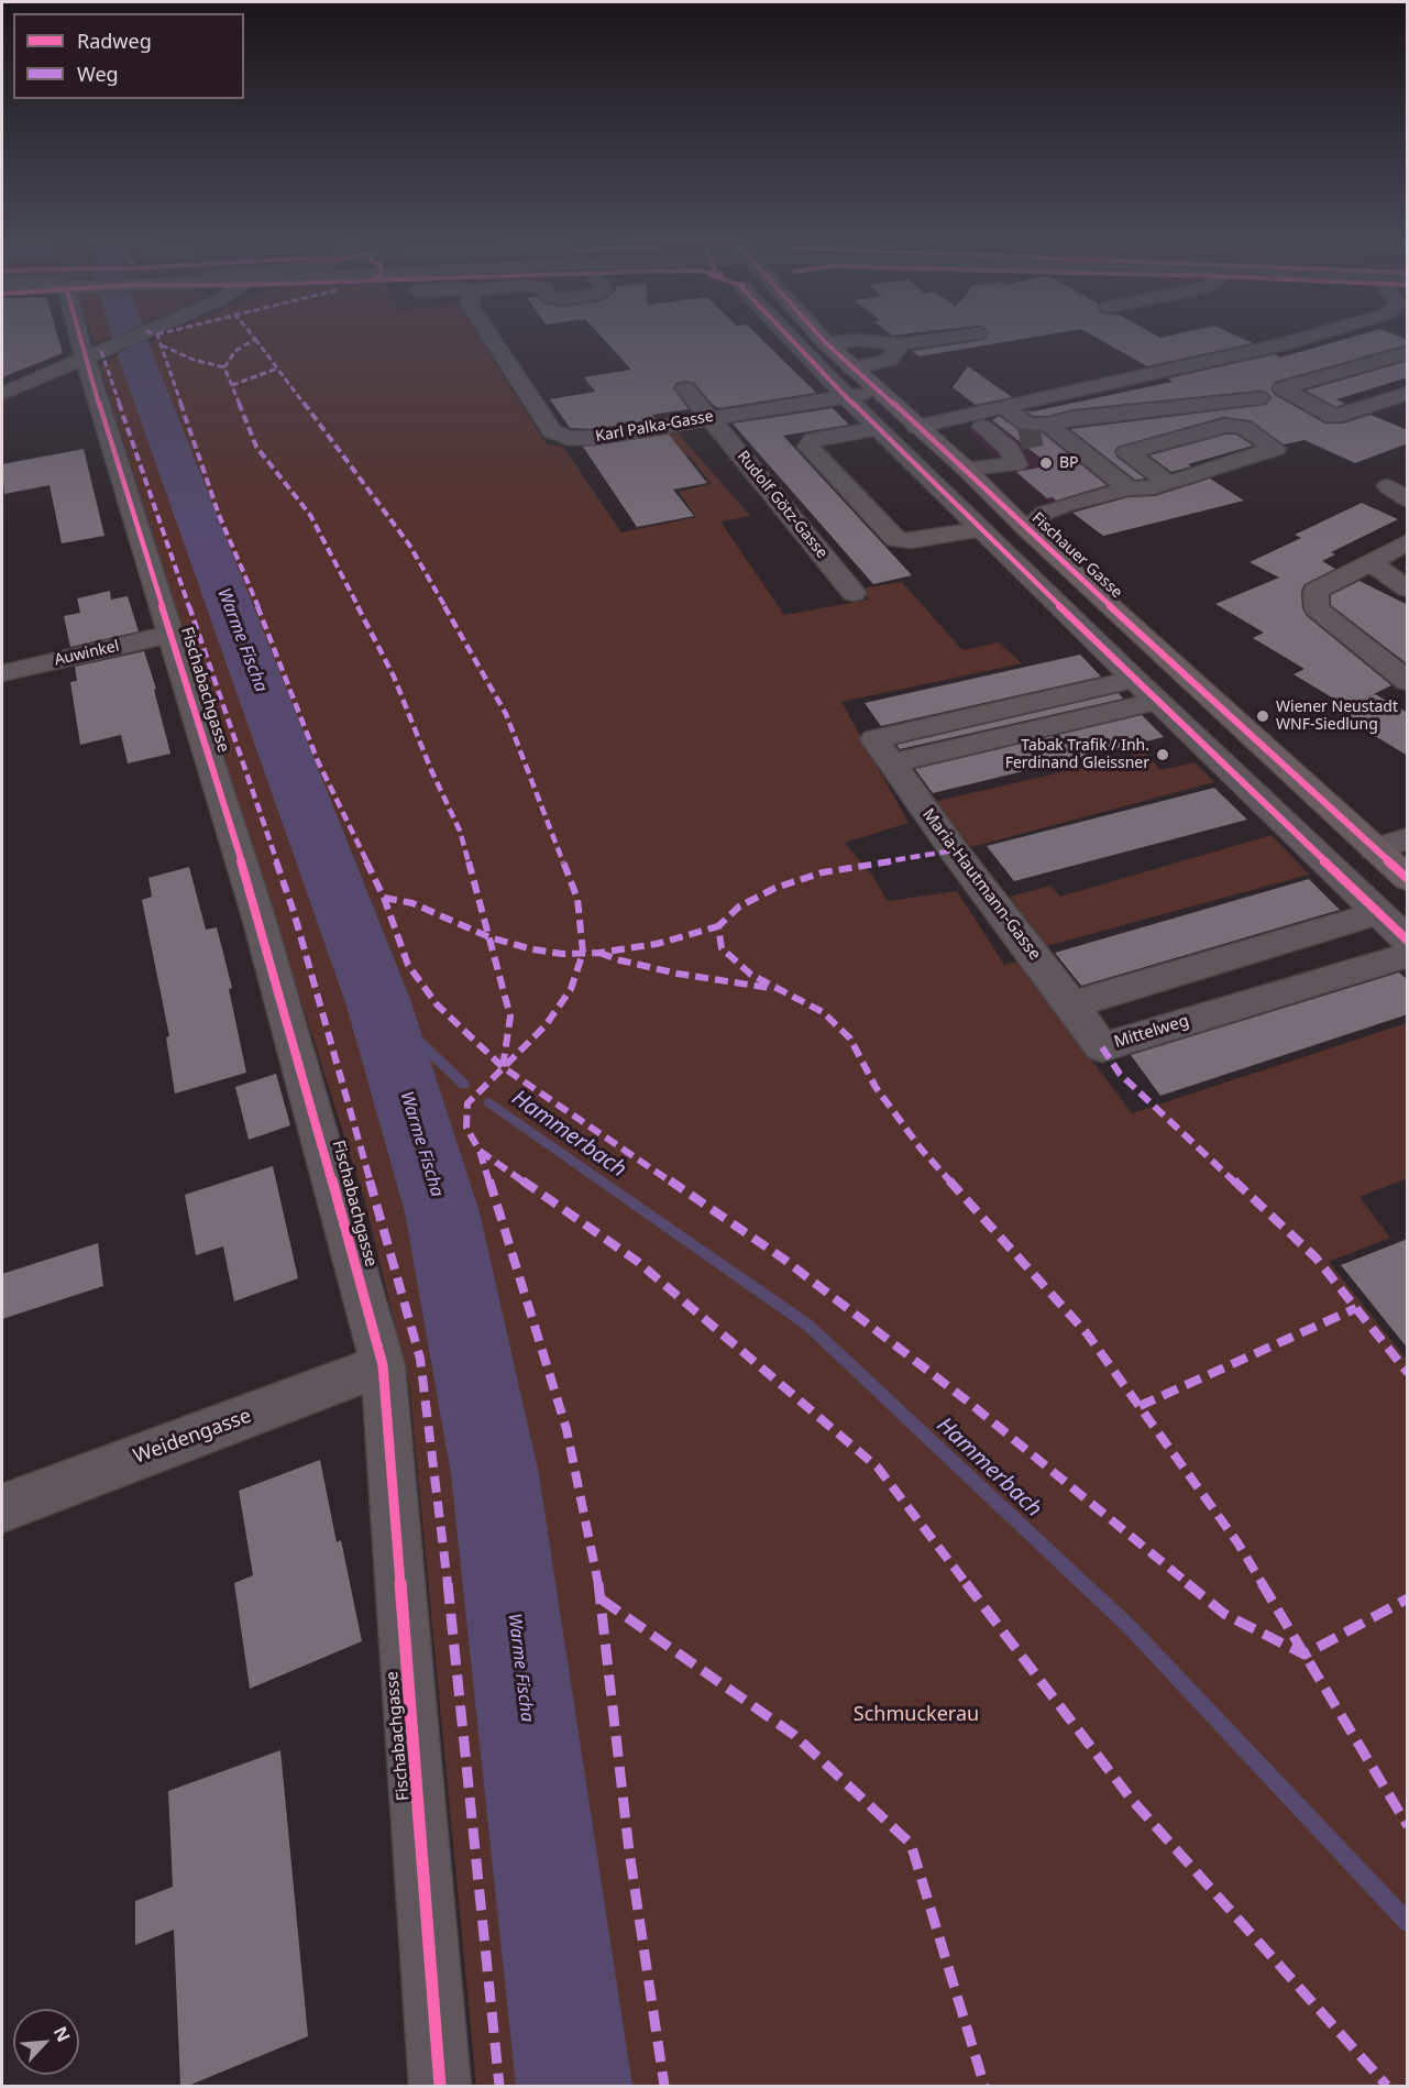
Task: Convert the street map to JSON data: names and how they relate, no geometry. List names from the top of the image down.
{
  "streets": {
    "main road": ["Fischauer Gasse"],
    "street": [
      "Karl Palka-Gasse",
      "Rudolf Götz-Gasse",
      "Auwinkel",
      "Fischabachgasse",
      "Maria-Hautmann-Gasse",
      "Mittelweg",
      "Weidengasse"
    ]
  },
  "crossings": [
    ["Karl Palka-Gasse", "Rudolf Götz-Gasse"],
    ["Karl Palka-Gasse", "Fischauer Gasse"],
    ["Auwinkel", "Fischabachgasse"],
    ["Fischabachgasse", "Weidengasse"],
    ["Maria-Hautmann-Gasse", "Mittelweg"]
  ],
  "water": ["Warme Fischa", "Hammerbach"],
  "parks": ["Schmuckerau"],
  "places": ["BP", "Wiener Neustadt WNF-Siedlung", "Tabak Trafik / Inh. Ferdinand Gleissner"],
  "legend": ["Radweg", "Weg"],
  "north": "top right"
}
